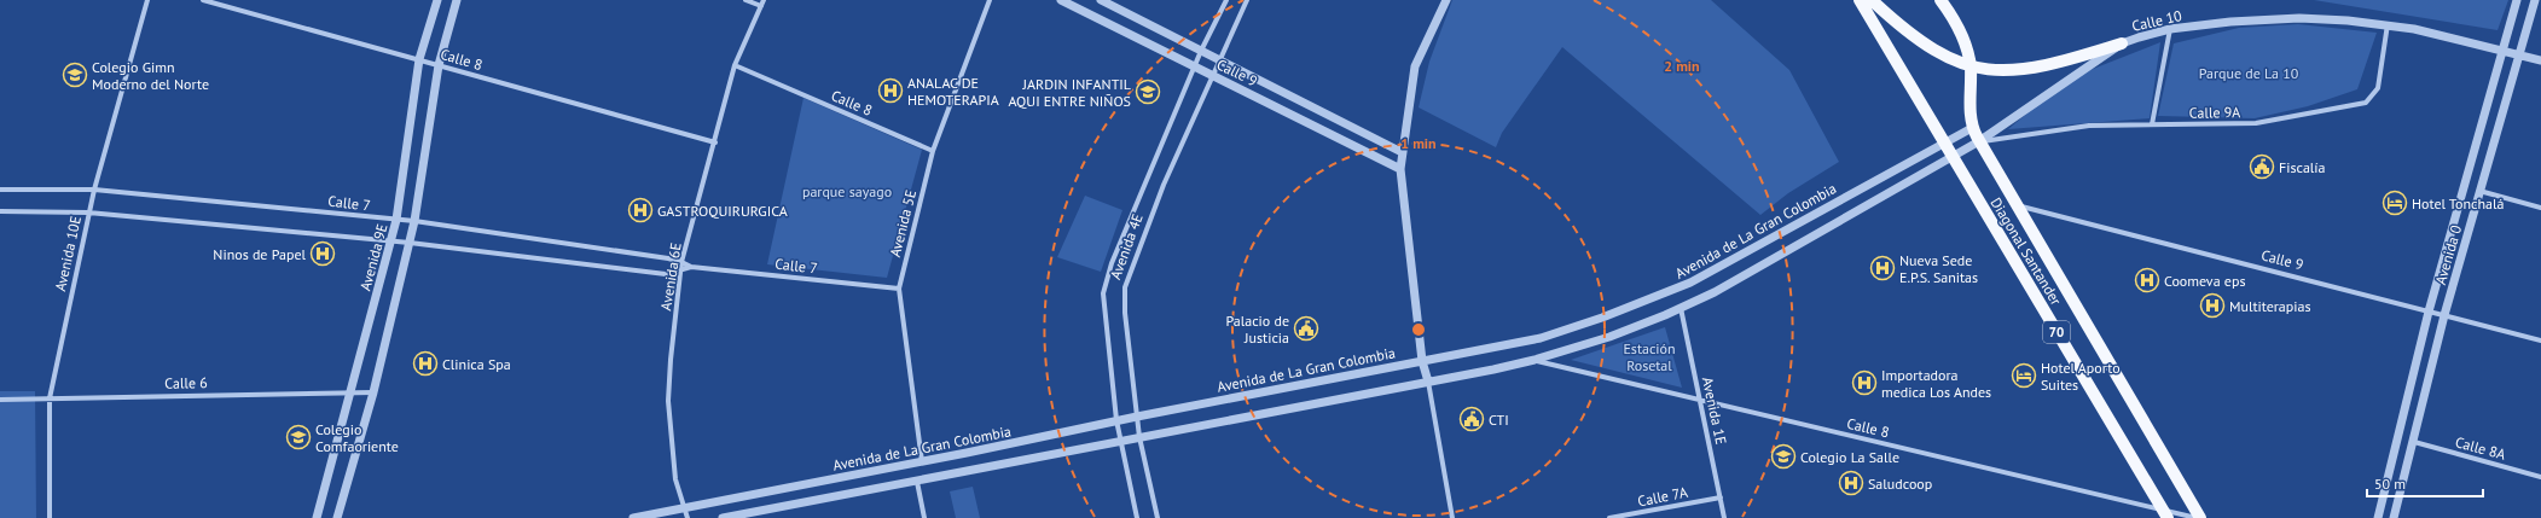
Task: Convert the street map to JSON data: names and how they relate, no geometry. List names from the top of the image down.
{
  "streets": {
    "main road": ["Diagonal Santander", "70"],
    "street": [
      "Calle 10",
      "Calle 8",
      "Calle 9",
      "Calle 9A",
      "Calle 7",
      "Avenida 5E",
      "Avenida de La Gran Colombia",
      "Avenida 4E",
      "Avenida 10E",
      "Avenida 0",
      "Avenida 9E",
      "Avenida 6E",
      "Calle 6",
      "Avenida 1E",
      "Calle 8A",
      "Calle 7A"
    ]
  },
  "crossings": [
    ["Calle 10", "Calle 9A"],
    ["Calle 10", "Diagonal Santander"],
    ["Calle 10", "Avenida 0"],
    ["Calle 8", "Avenida 5E"],
    ["Calle 8", "Diagonal Santander"],
    ["Calle 8", "Avenida 9E"],
    ["Calle 8", "Avenida 6E"],
    ["Calle 8", "Avenida 1E"],
    ["Calle 9", "Avenida 4E"],
    ["Calle 9", "Diagonal Santander"],
    ["Calle 9", "Avenida 0"],
    ["Calle 9A", "Diagonal Santander"],
    ["Calle 7", "Avenida 5E"],
    ["Calle 7", "Avenida 10E"],
    ["Calle 7", "Avenida 9E"],
    ["Calle 7", "Avenida 6E"],
    ["Avenida 5E", "Avenida de La Gran Colombia"],
    ["Avenida de La Gran Colombia", "Avenida 4E"],
    ["Avenida de La Gran Colombia", "Diagonal Santander"],
    ["Avenida de La Gran Colombia", "Avenida 6E"],
    ["Avenida 10E", "Calle 6"],
    ["Avenida 0", "Calle 8A"],
    ["Avenida 9E", "Calle 6"],
    ["Avenida 1E", "Calle 7A"]
  ],
  "parks": ["Parque de La 10", "parque sayago", "Estación Rosetal"],
  "places": {
    "school or university": [
      "Colegio Gimn Moderno del Norte",
      "JARDIN INFANTIL AQUI ENTRE NIÑOS",
      "Colegio Comfaoriente",
      "Colegio La Salle"
    ],
    "hospital": [
      "ANALAC DE HEMOTERAPIA",
      "GASTROQUIRURGICA",
      "Ninos de Papel",
      "Nueva Sede E.P.S. Sanitas",
      "Coomeva eps",
      "Multiterapias",
      "Clinica Spa",
      "Importadora medica Los Andes",
      "Saludcoop"
    ],
    "public building": ["Fiscalía", "Palacio de Justicia", "CTI"],
    "hotel": ["Hotel Tonchalá", "Hotel Aporto Suites"]
  },
  "scale_bar": "50 m",
  "rings": ["2 min", "1 min"]
}
